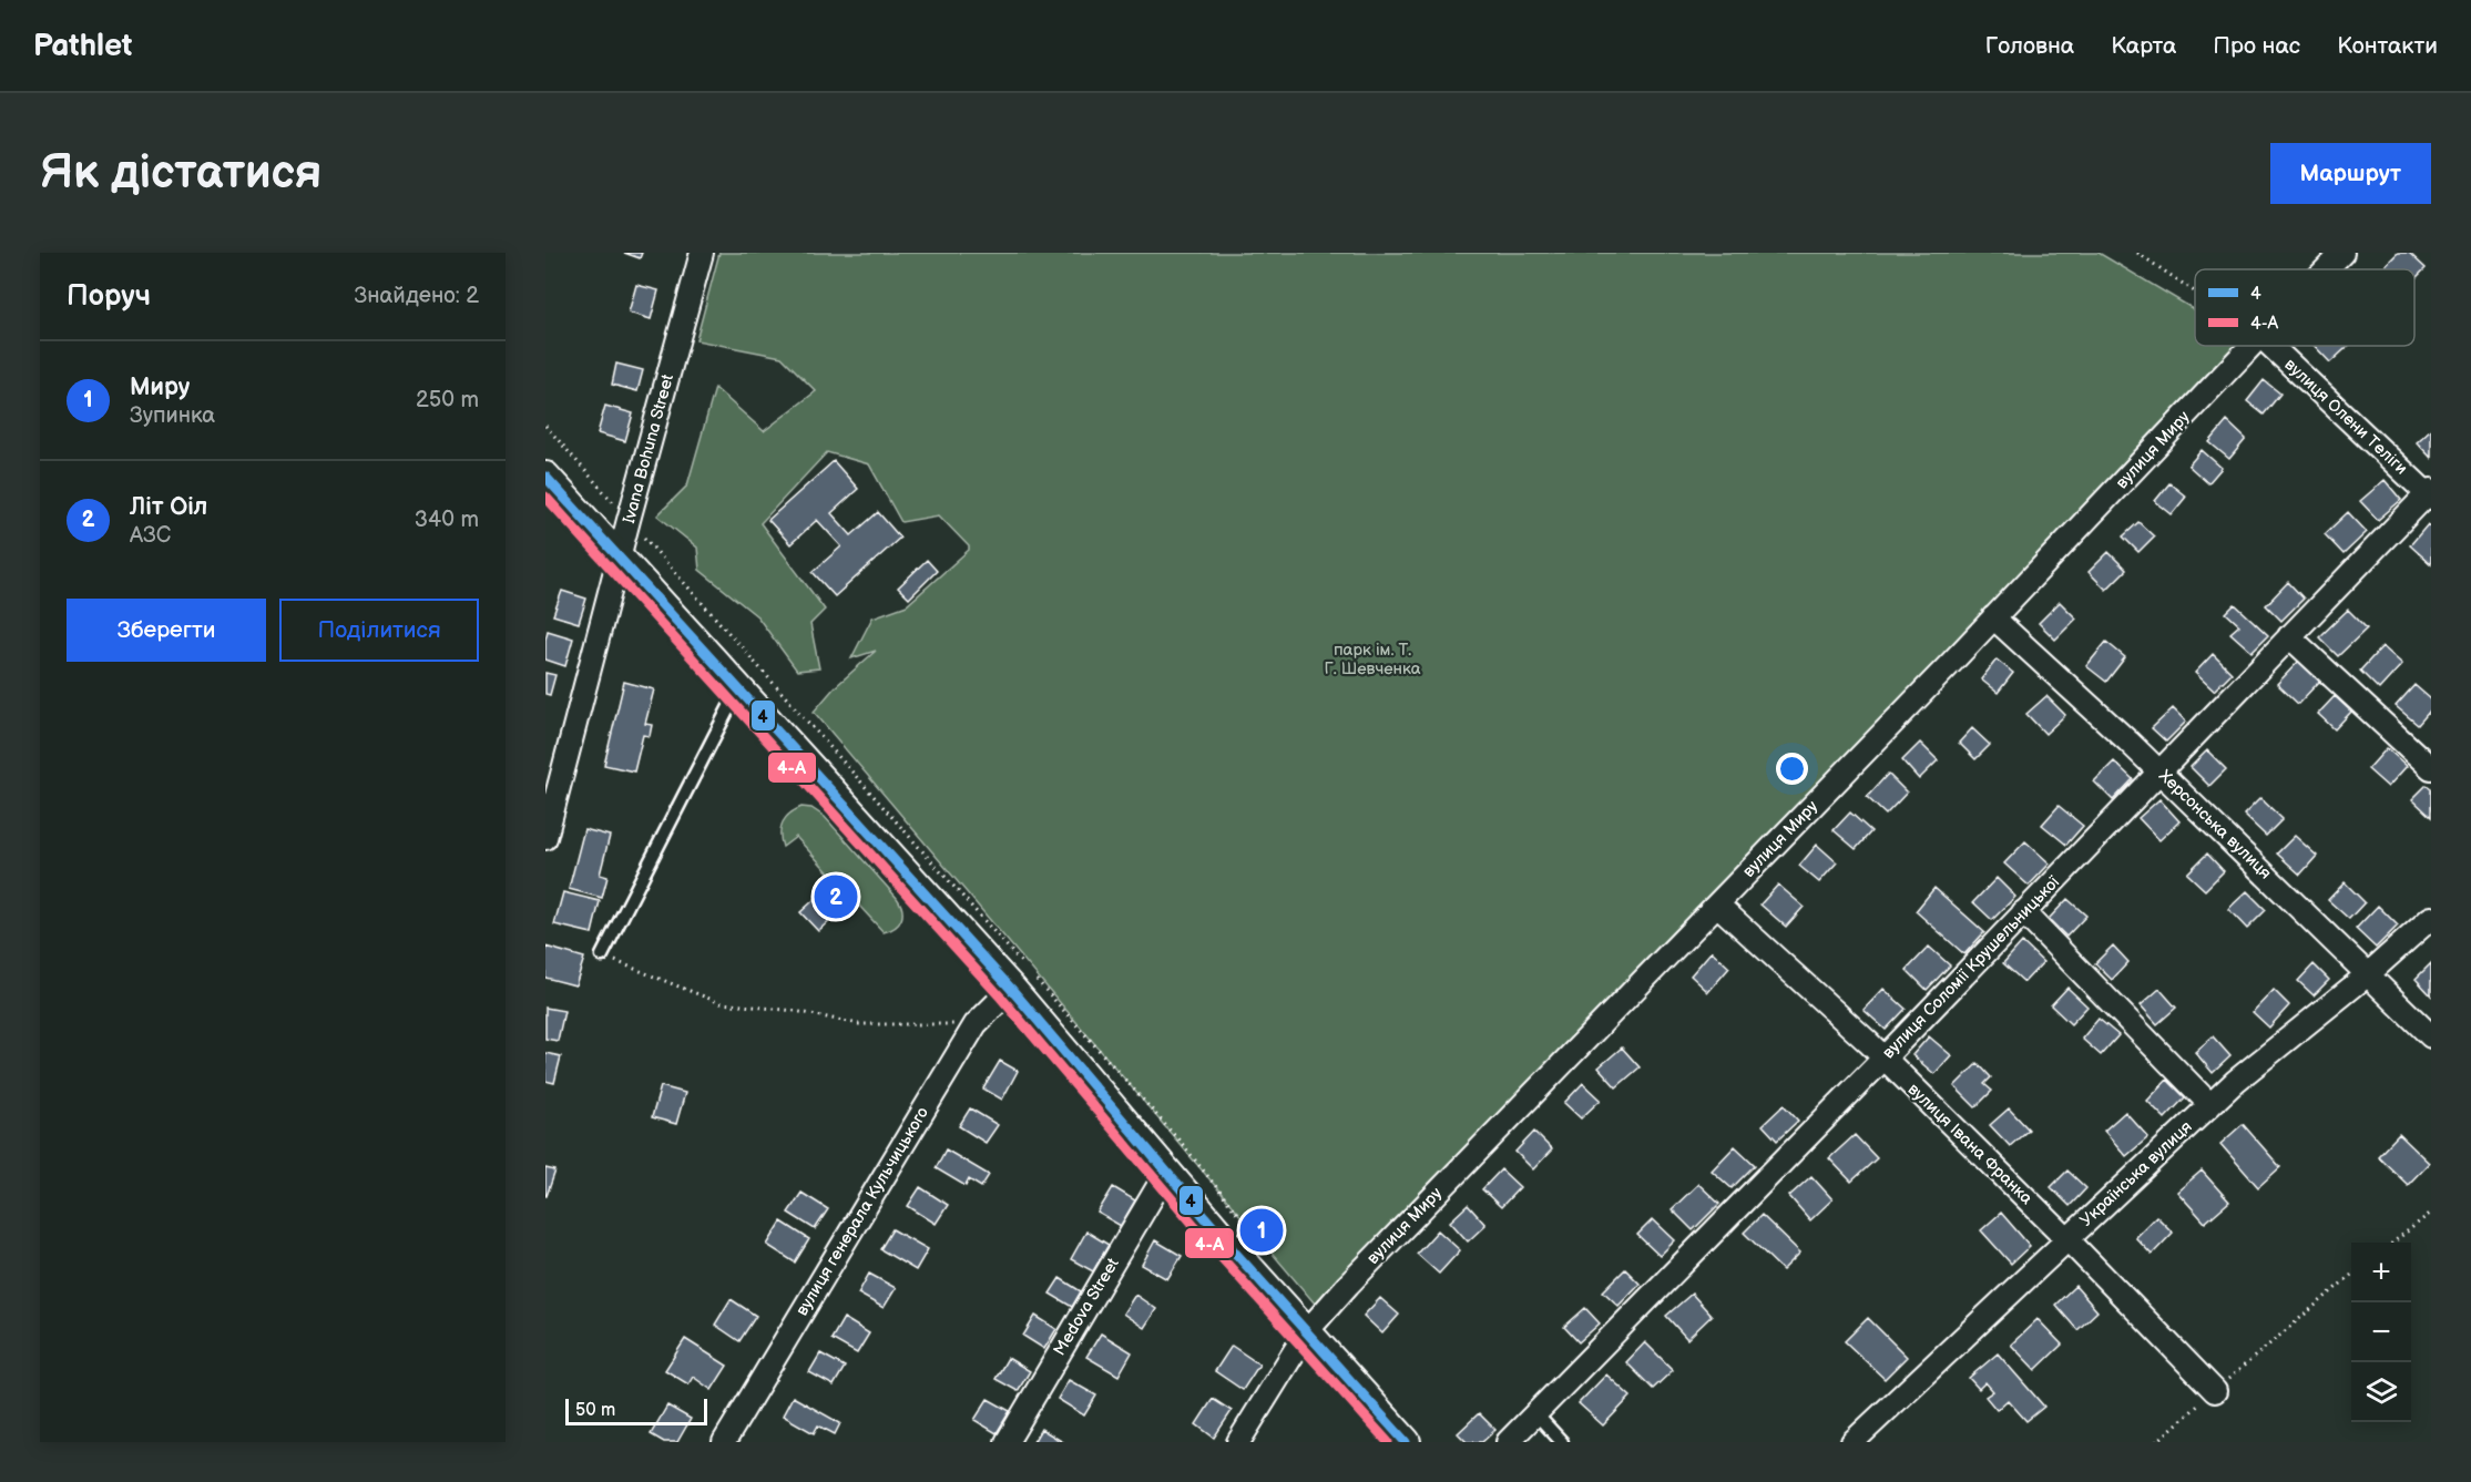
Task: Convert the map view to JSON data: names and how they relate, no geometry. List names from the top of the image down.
{
  "streets": {
    "street": [
      "вулиця Олени Теліги",
      "Ivana Bohuna Street",
      "вулиця Миру",
      "Херсонська вулиця",
      "вулиця Соломії Крушельницької",
      "вулиця Івана Франка",
      "Українська вулиця",
      "вулиця генерала Кульчицького",
      "Medova Street"
    ]
  },
  "crossings": [
    ["вулиця Олени Теліги", "вулиця Соломії Крушельницької"],
    ["вулиця Миру", "Херсонська вулиця"],
    ["вулиця Миру", "вулиця Івана Франка"],
    ["Херсонська вулиця", "вулиця Соломії Крушельницької"],
    ["Херсонська вулиця", "Українська вулиця"],
    ["вулиця Соломії Крушельницької", "вулиця Івана Франка"],
    ["вулиця Івана Франка", "Українська вулиця"]
  ],
  "parks": ["парк ім. Т. Г. Шевченка"],
  "lines": ["transit line 4", "transit line 4-А"],
  "legend": ["4", "4-А"],
  "scale_bar": "50 m",
  "page": {
    "header": "Pathlet",
    "nav": [
      "Головна",
      "Карта",
      "Про нас",
      "Контакти"
    ],
    "buttons": [
      "Маршрут",
      ["Зберегти", "Поділитися"]
    ],
    "title": "Як дістатися",
    "heading": ["Поруч", "Знайдено: 2"],
    "list": [
      {
        "mark": "1",
        "name": "Миру",
        "note": "Зупинка",
        "value": "250 m"
      },
      {
        "mark": "2",
        "name": "Літ Оіл",
        "note": "АЗС",
        "value": "340 m"
      }
    ],
    "pins": ["2", "1"],
    "map_buttons": ["+", "−"],
    "scale": "50 m"
  }
}
